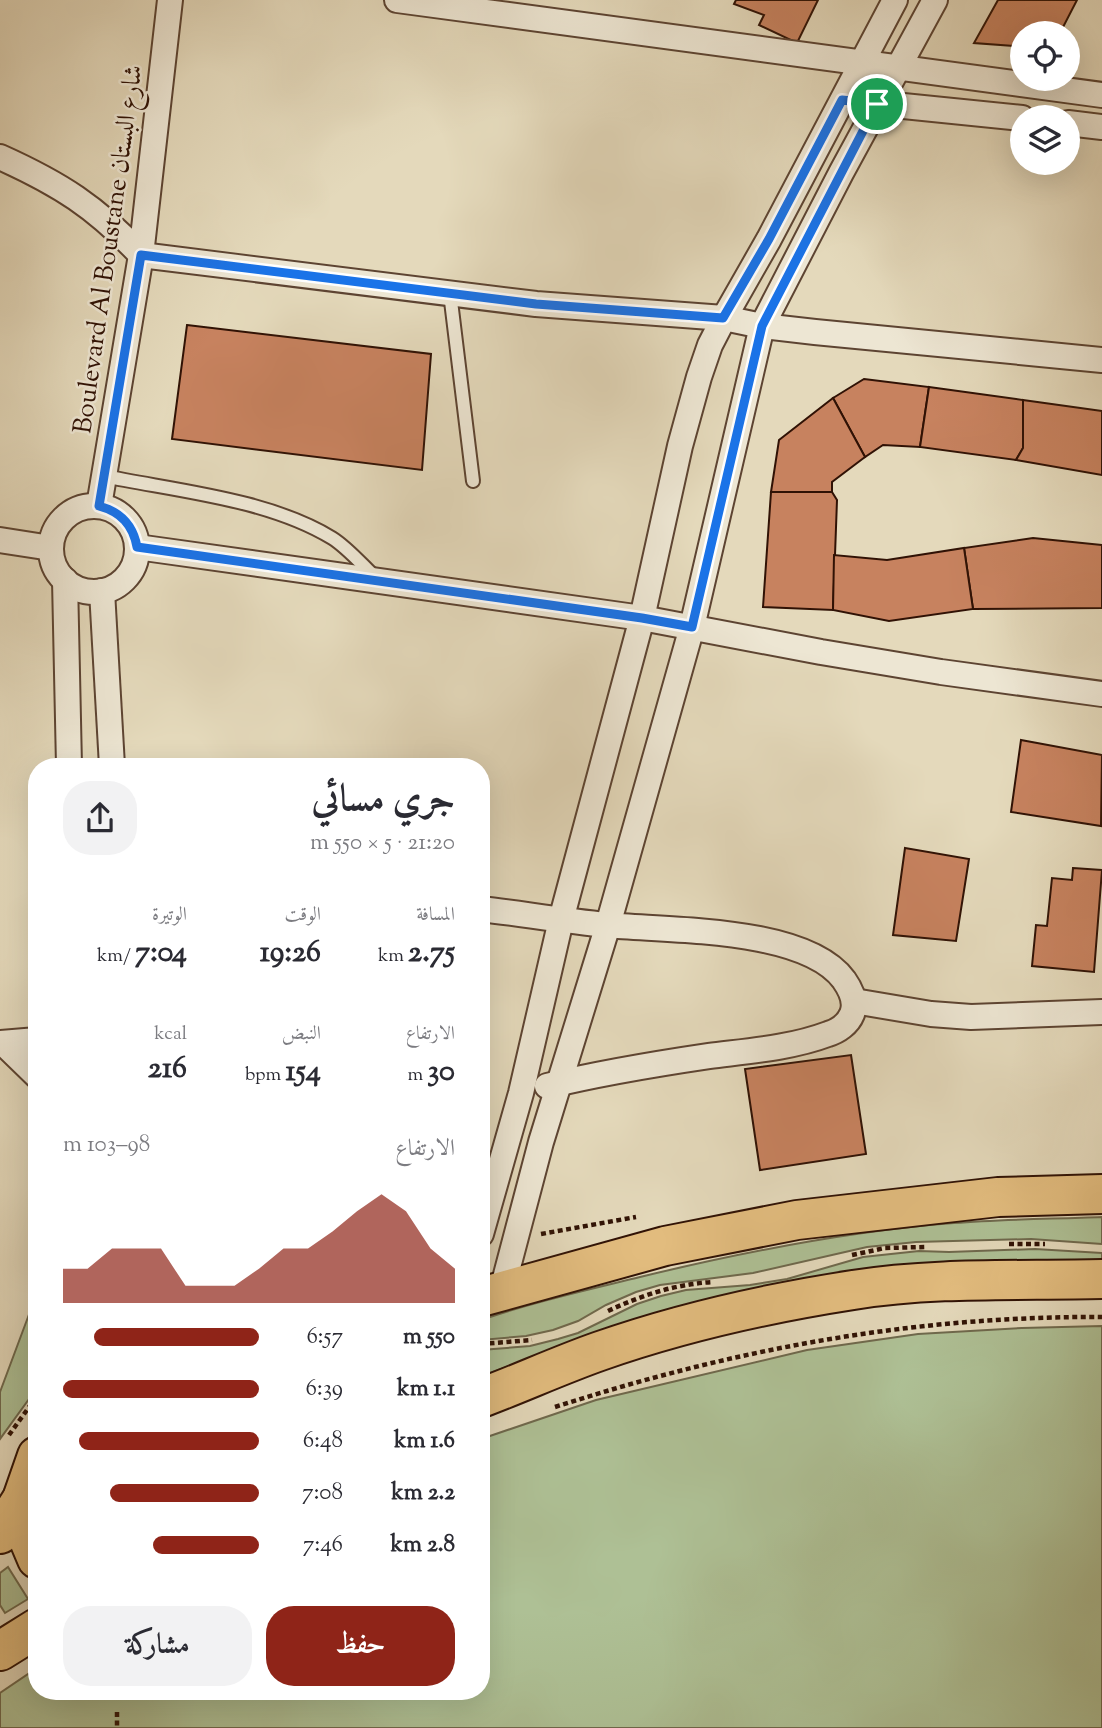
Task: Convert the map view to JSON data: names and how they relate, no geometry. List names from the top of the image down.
{
  "streets": {
    "street": ["Boulevard Al Boustane شارع البستان"]
  },
  "page": {
    "heading": ["جري مسائي", "21:20 · 5 × 550 m"],
    "stats": [
      ["المسافة", "2.75 km"],
      ["الوقت", "19:26"],
      ["الوتيرة", "7:04 /km"],
      ["الارتفاع", "30 m"],
      ["النبض", "154 bpm"],
      ["kcal", "216"]
    ],
    "chart": ["الارتفاع", "98–103 m"],
    "list": [
      {
        "name": "550 m",
        "note": "6:57"
      },
      {
        "name": "1.1 km",
        "note": "6:39"
      },
      {
        "name": "1.6 km",
        "note": "6:48"
      },
      {
        "name": "2.2 km",
        "note": "7:08"
      },
      {
        "name": "2.8 km",
        "note": "7:46"
      }
    ],
    "buttons": ["حفظ", "مشاركة"]
  }
}
